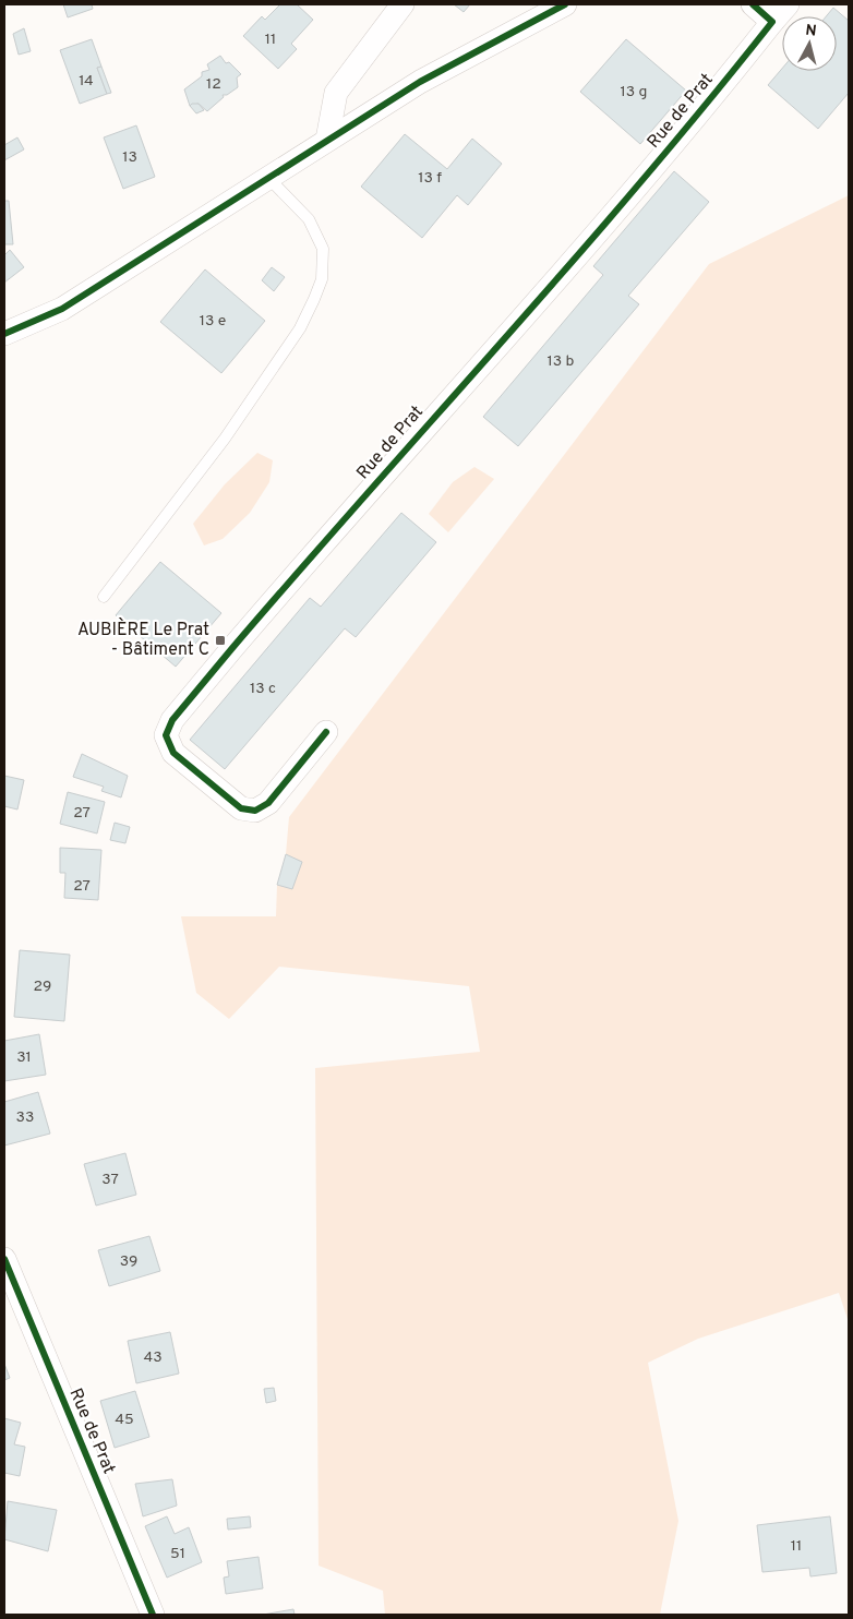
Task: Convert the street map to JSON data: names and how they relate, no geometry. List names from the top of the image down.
{
  "streets": {
    "street": ["Rue de Prat"]
  },
  "places": {
    "transit": ["AUBIÈRE Le Prat - Bâtiment C"]
  },
  "house_numbers": [
    "11",
    "14",
    "12",
    "13 g",
    "13",
    "13 f",
    "13 e",
    "13 b",
    "13 c",
    "27",
    "27",
    "29",
    "31",
    "33",
    "37",
    "39",
    "43",
    "45",
    "11",
    "51"
  ],
  "north": "top"
}
